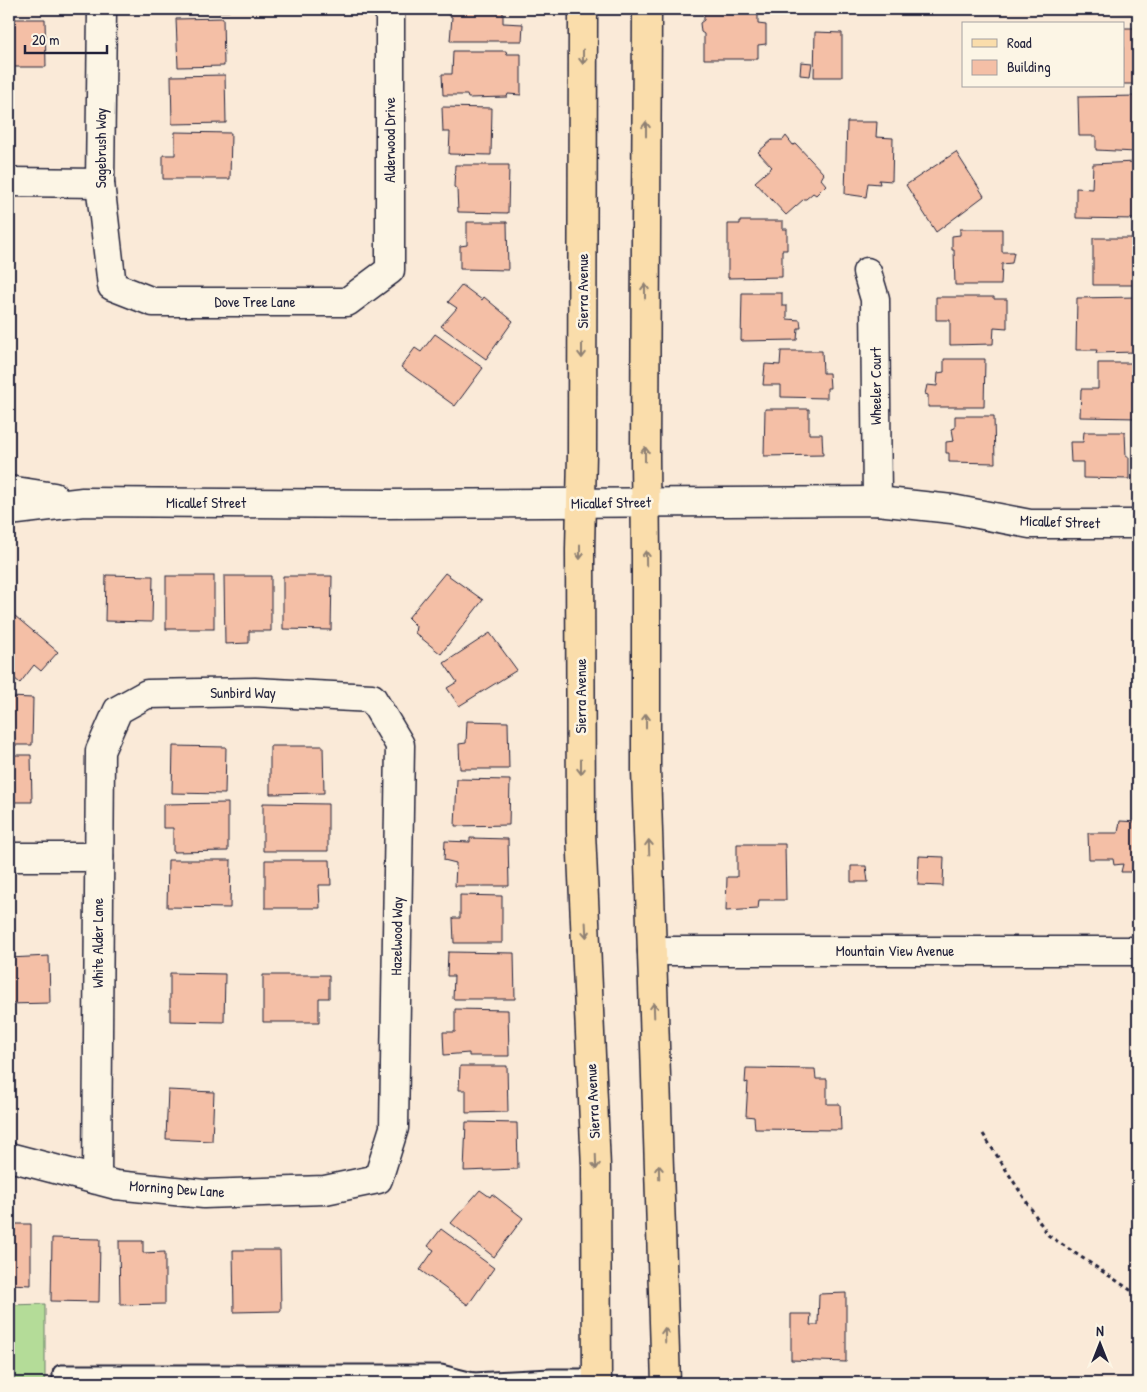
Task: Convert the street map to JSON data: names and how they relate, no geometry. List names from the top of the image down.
{
  "streets": {
    "main road": ["Sierra Avenue"],
    "street": [
      "Alderwood Drive",
      "Sagebrush Way",
      "Dove Tree Lane",
      "Wheeler Court",
      "Micallef Street",
      "Sunbird Way",
      "Hazelwood Way",
      "White Alder Lane",
      "Mountain View Avenue",
      "Morning Dew Lane"
    ]
  },
  "crossings": [
    ["Alderwood Drive", "Dove Tree Lane"],
    ["Sagebrush Way", "Dove Tree Lane"],
    ["Sierra Avenue", "Micallef Street"],
    ["Wheeler Court", "Micallef Street"],
    ["Sunbird Way", "Hazelwood Way"],
    ["Sunbird Way", "White Alder Lane"],
    ["Hazelwood Way", "Morning Dew Lane"],
    ["White Alder Lane", "Morning Dew Lane"]
  ],
  "legend": ["Road", "Building"],
  "scale_bar": "20 m",
  "north": "top"
}
